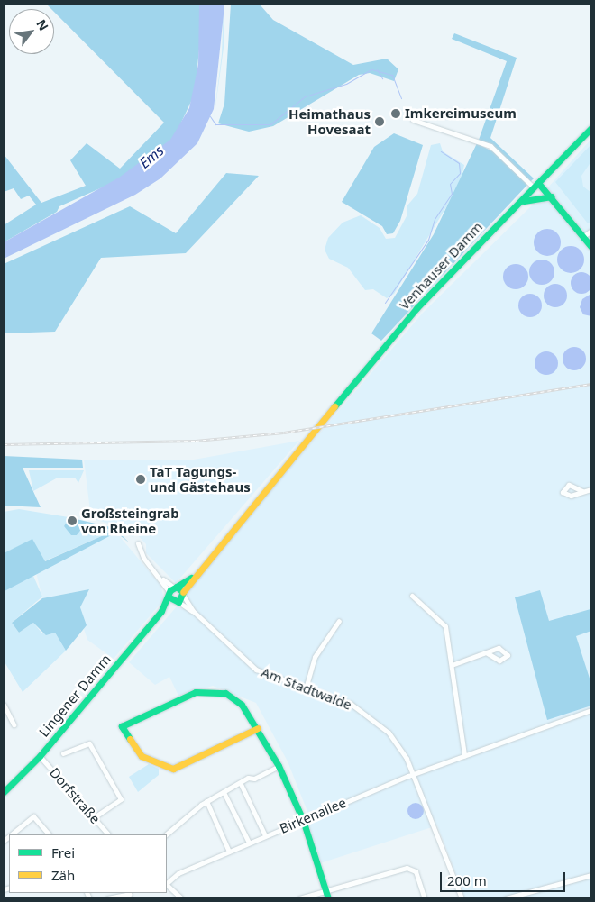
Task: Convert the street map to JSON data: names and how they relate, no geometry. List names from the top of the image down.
{
  "streets": {
    "main road": ["Venhauser Damm", "Lingener Damm"],
    "street": ["Am Stadtwalde", "Dorfstraße", "Birkenallee"]
  },
  "crossings": [
    ["Venhauser Damm", "Lingener Damm"],
    ["Am Stadtwalde", "Lingener Damm"],
    ["Am Stadtwalde", "Birkenallee"],
    ["Lingener Damm", "Dorfstraße"]
  ],
  "water": ["Ems"],
  "places": [
    "Imkereimuseum",
    "Heimathaus Hovesaat",
    "TaT Tagungs- und Gästehaus",
    "Großsteingrab von Rheine"
  ],
  "legend": ["Frei", "Zäh"],
  "scale_bar": "200 m",
  "north": "top right"
}
